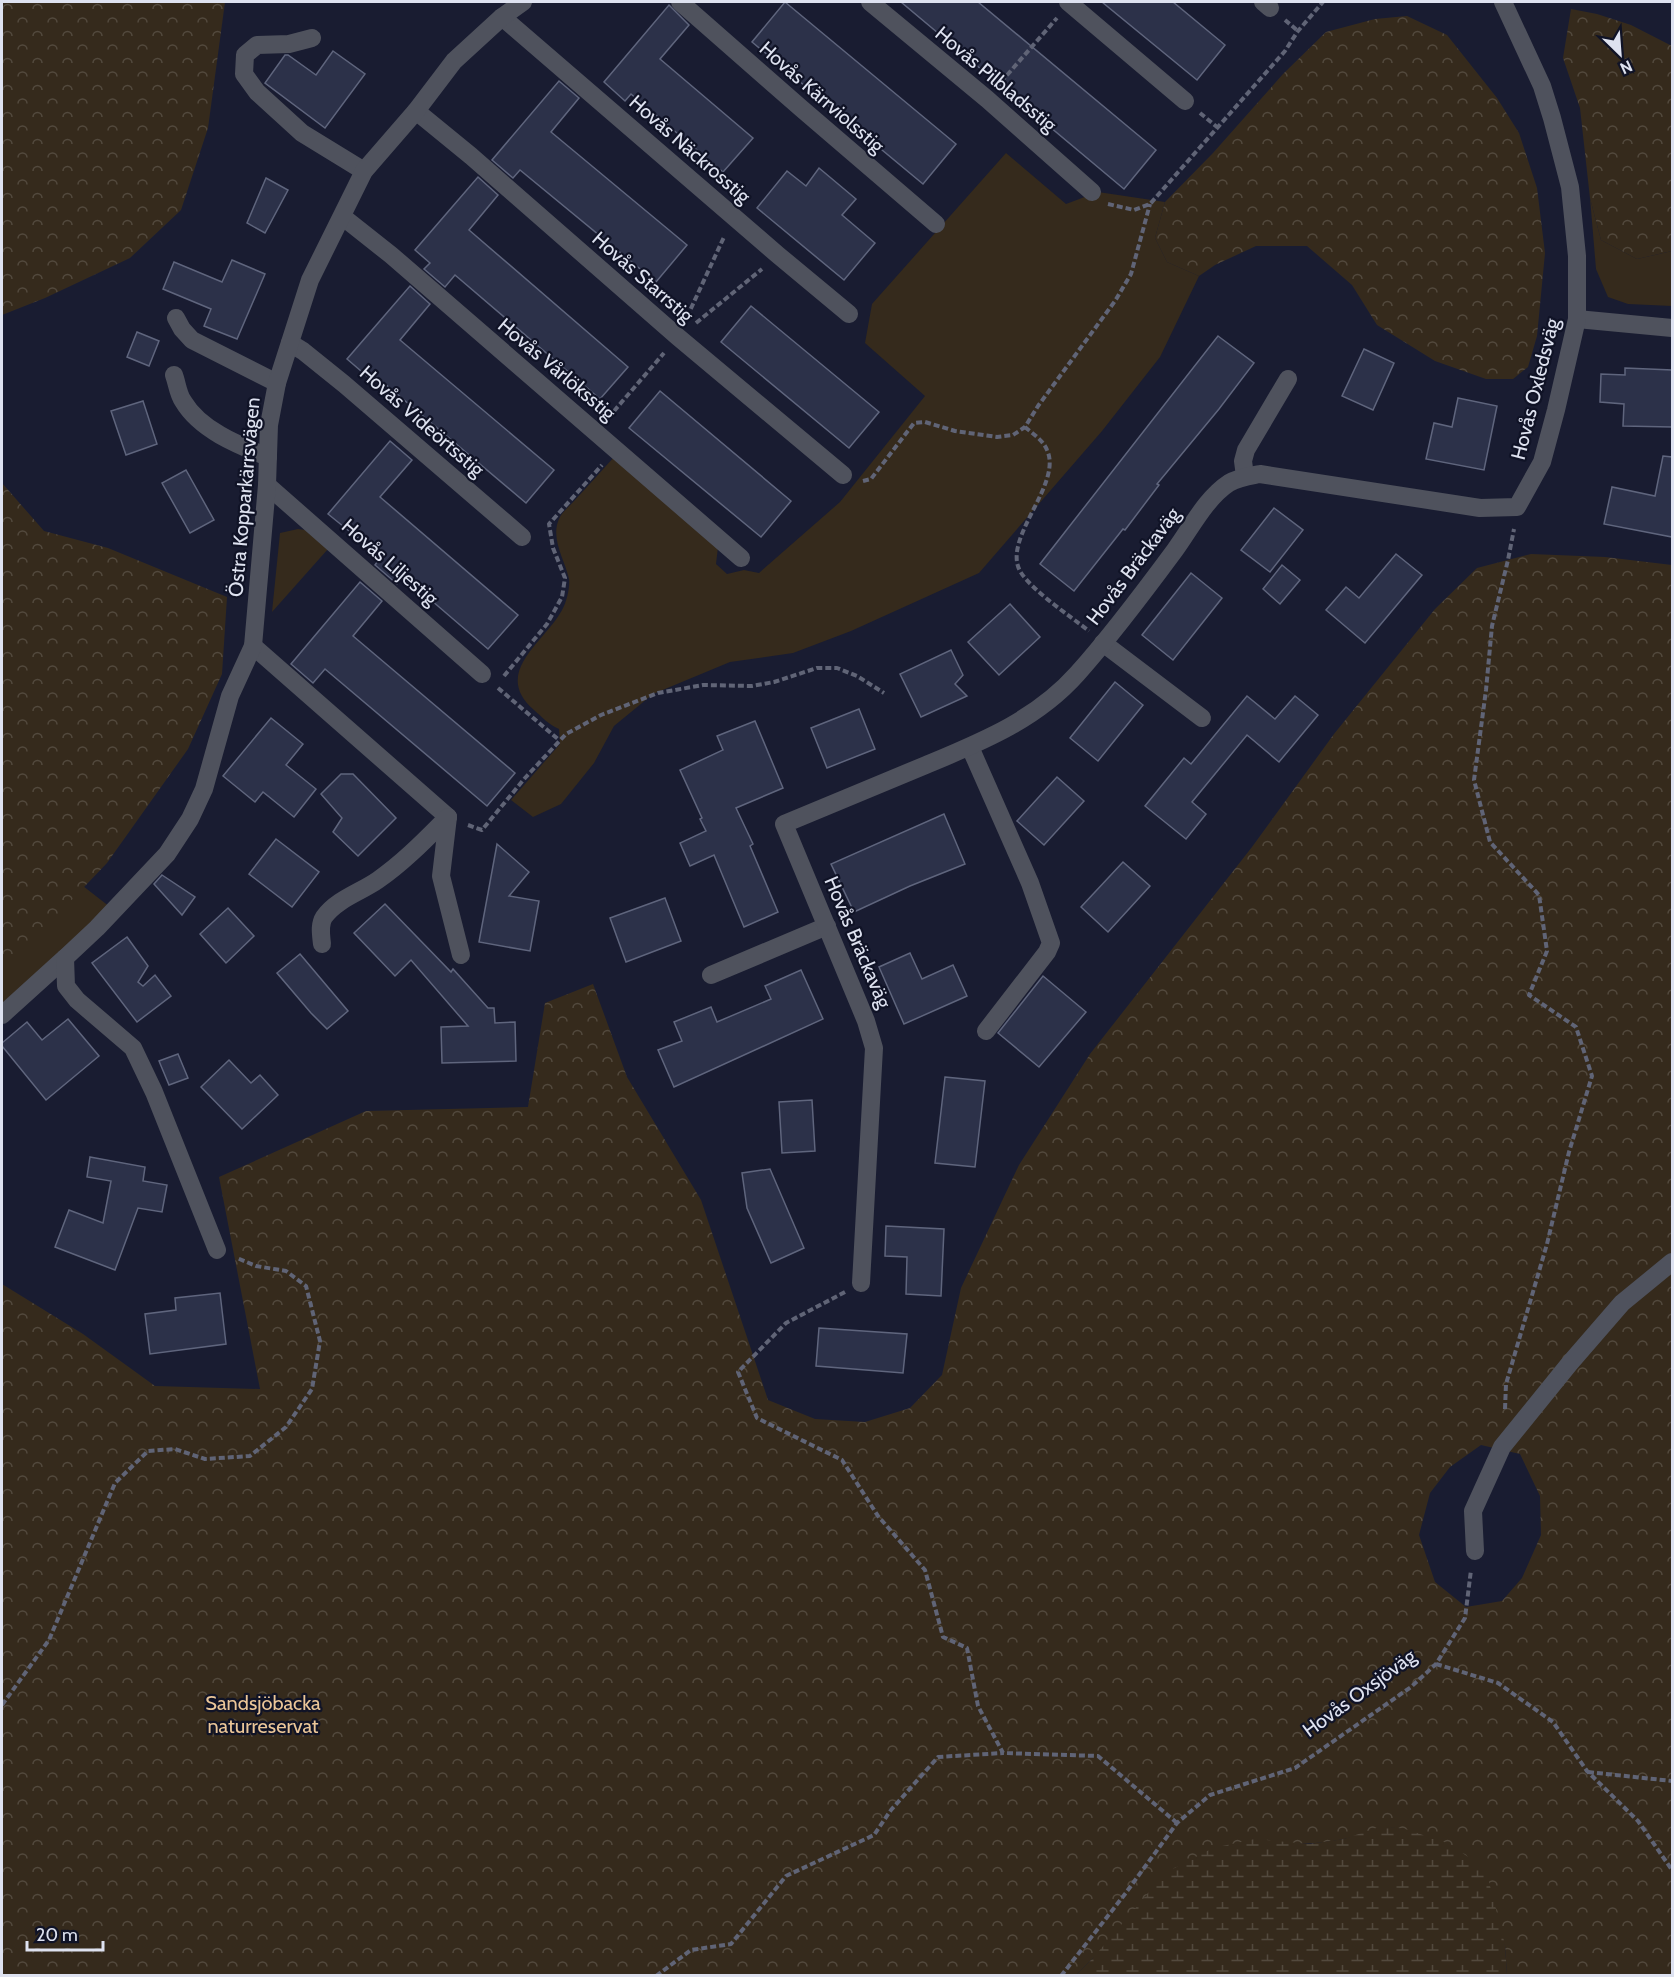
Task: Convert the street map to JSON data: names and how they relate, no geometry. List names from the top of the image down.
{
  "streets": {
    "street": [
      "Hovås Pilbladsstig",
      "Hovås Kärrviolsstig",
      "Hovås Näckrosstig",
      "Hovås Starrstig",
      "Hovås Vårlöksstig",
      "Hovås Oxledsväg",
      "Hovås Videörtsstig",
      "Östra Kopparkärrsvägen",
      "Hovås Liljestig",
      "Hovås Bräckaväg"
    ],
    "path": ["Hovås Oxsjöväg"]
  },
  "crossings": [
    ["Hovås Näckrosstig", "Östra Kopparkärrsvägen"],
    ["Hovås Starrstig", "Östra Kopparkärrsvägen"],
    ["Hovås Vårlöksstig", "Östra Kopparkärrsvägen"],
    ["Hovås Videörtsstig", "Östra Kopparkärrsvägen"],
    ["Östra Kopparkärrsvägen", "Hovås Liljestig"]
  ],
  "parks": ["Sandsjöbacka naturreservat"],
  "scale_bar": "20 m",
  "north": "bottom right"
}
